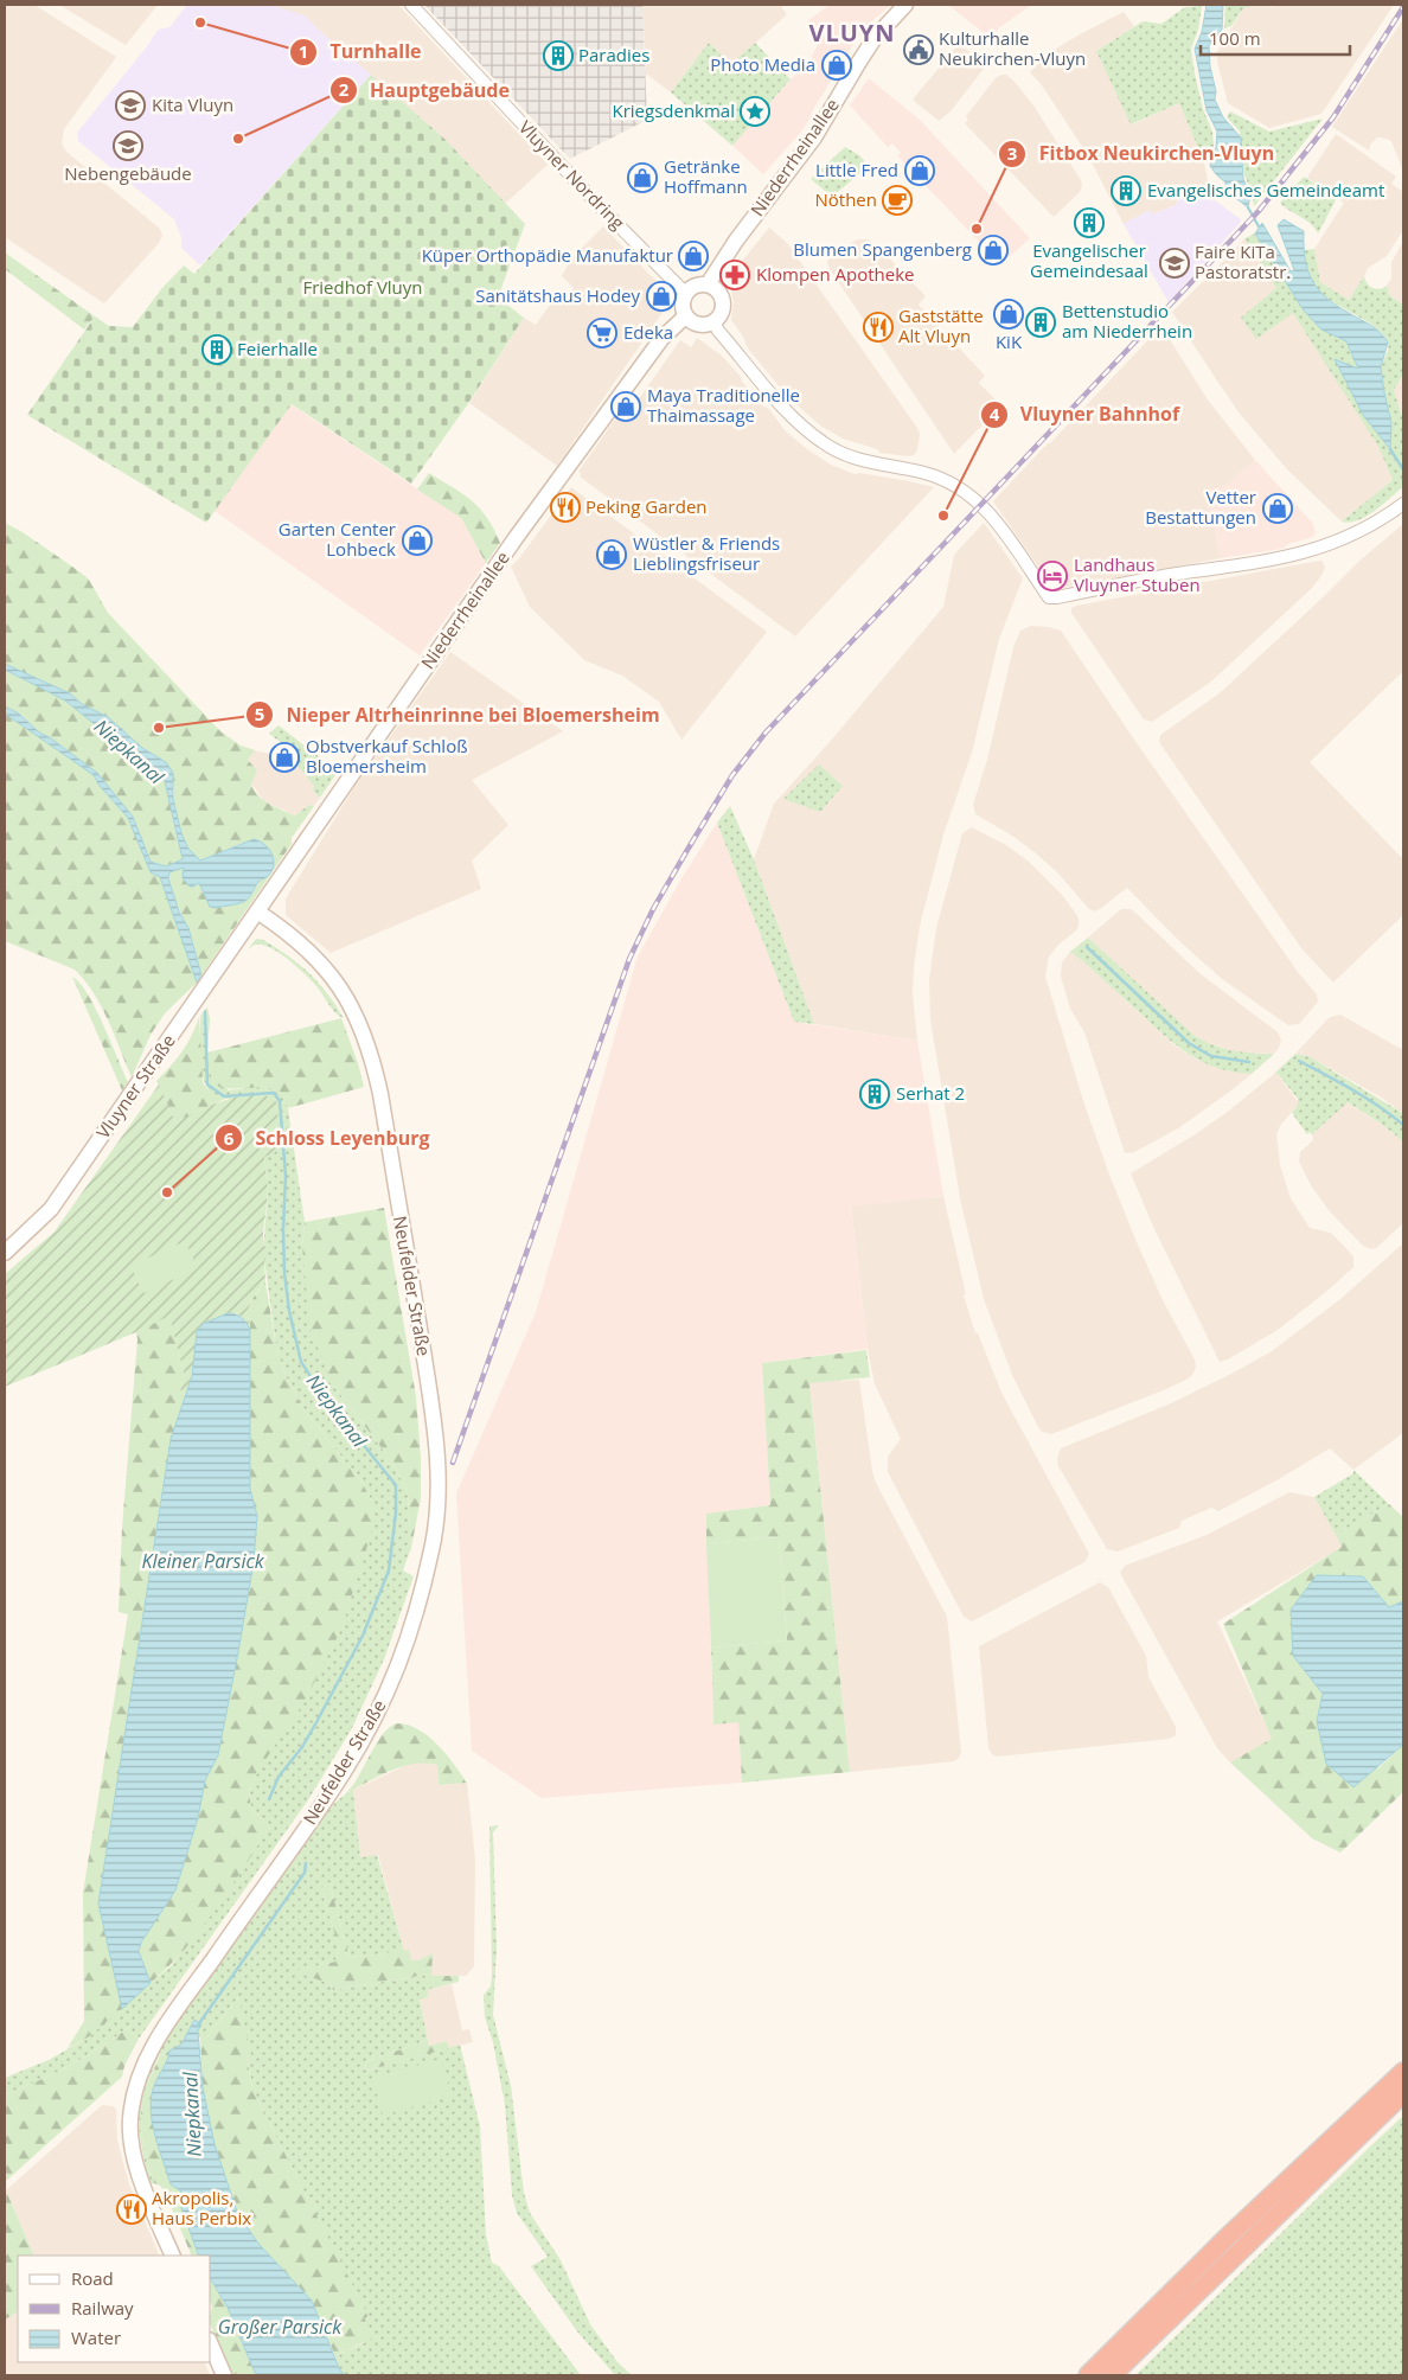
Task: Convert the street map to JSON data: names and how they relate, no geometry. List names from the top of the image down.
{
  "streets": {
    "main road": ["Niederrheinallee", "Vluyner Straße", "Neufelder Straße"],
    "street": ["Vluyner Nordring"]
  },
  "crossings": [
    ["Niederrheinallee", "Vluyner Nordring"],
    ["Niederrheinallee", "Vluyner Straße"],
    ["Niederrheinallee", "Neufelder Straße"],
    ["Vluyner Straße", "Neufelder Straße"]
  ],
  "districts": ["VLUYN"],
  "water": ["Niepkanal", "Kleiner Parsick", "Großer Parsick"],
  "parks": ["Friedhof Vluyn"],
  "places": {
    "other": [
      "Turnhalle",
      "Hauptgebäude",
      "Fitbox Neukirchen-Vluyn",
      "Vluyner Bahnhof",
      "Nieper Altrheinrinne bei Bloemersheim",
      "Schloss Leyenburg"
    ],
    "public building": ["Kulturhalle Neukirchen-Vluyn"],
    "building": [
      "Paradies",
      "Evangelisches Gemeindeamt",
      "Evangelischer Gemeindesaal",
      "Bettenstudio am Niederrhein",
      "Feierhalle",
      "Serhat 2"
    ],
    "shop": [
      "Photo Media",
      "Little Fred",
      "Getränke Hoffmann",
      "Blumen Spangenberg",
      "Küper Orthopädie Manufaktur",
      "Sanitätshaus Hodey",
      "KiK",
      "Maya Traditionelle Thaimassage",
      "Vetter Bestattungen",
      "Garten Center Lohbeck",
      "Wüstler & Friends Lieblingsfriseur",
      "Obstverkauf Schloß Bloemersheim"
    ],
    "school or university": ["Kita Vluyn", "Nebengebäude", "Faire KiTa Pastoratstr."],
    "place": ["Kriegsdenkmal"],
    "cafe": ["Nöthen"],
    "pharmacy": ["Klompen Apotheke"],
    "restaurant": ["Gaststätte Alt Vluyn", "Peking Garden", "Akropolis, Haus Perbix"],
    "supermarket": ["Edeka"],
    "hotel": ["Landhaus Vluyner Stuben"]
  },
  "legend": ["Road", "Railway", "Water"],
  "scale_bar": "100 m"
}
